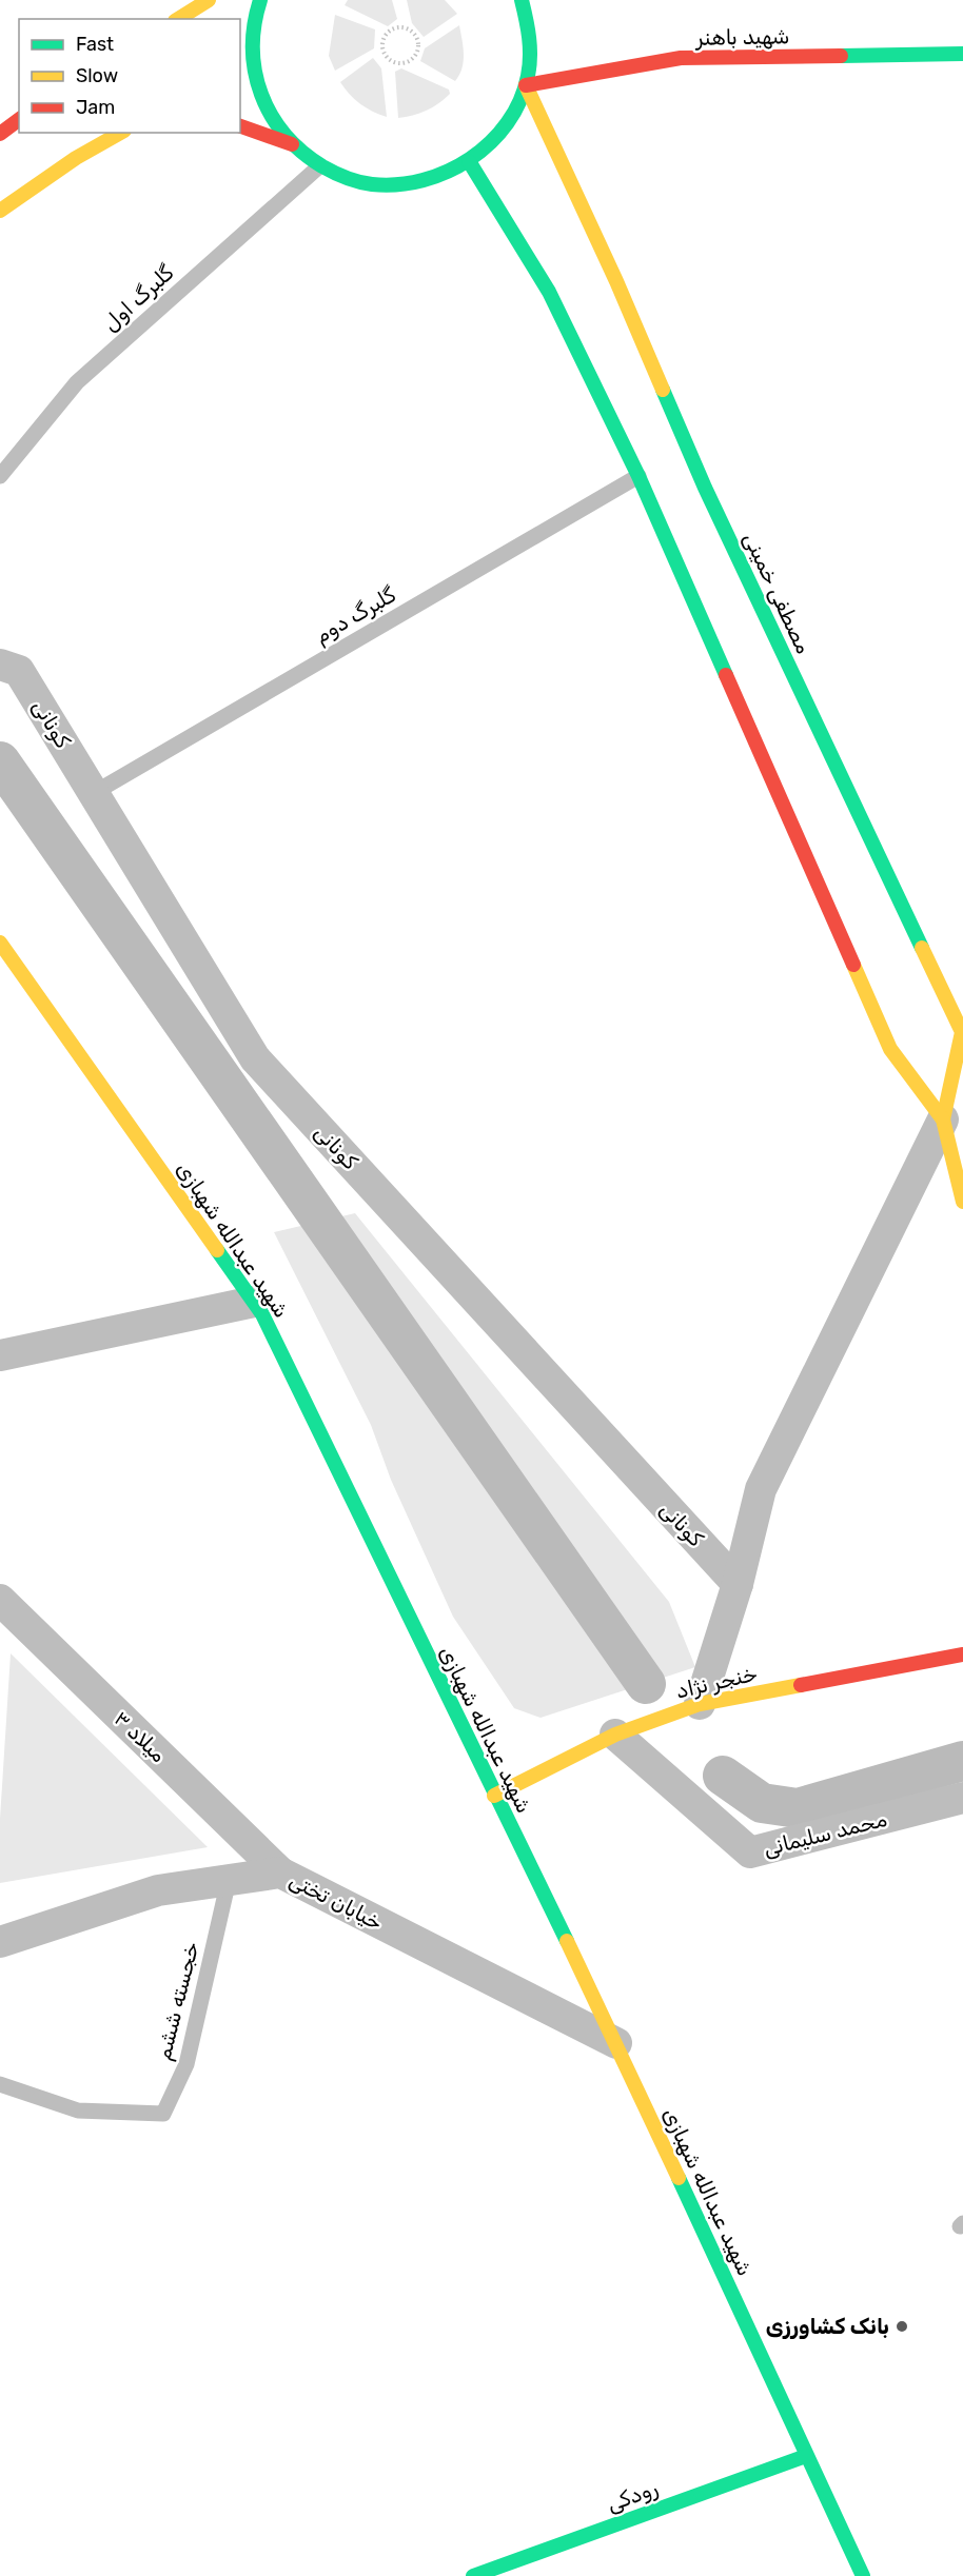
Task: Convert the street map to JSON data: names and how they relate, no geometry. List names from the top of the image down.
{
  "streets": {
    "street": [
      "شهید باهنر",
      "مصطفی خمینی",
      "کونانی",
      "شهید عبدالله شهبازی",
      "خنجر نژاد",
      "میلاد ۳",
      "محمد سلیمانی",
      "خیابان تختی",
      "رودکی"
    ],
    "lane": ["گلبرگ اول", "گلبرگ دوم", "خجسته ششم"]
  },
  "crossings": [
    ["شهید باهنر", "مصطفی خمینی"],
    ["مصطفی خمینی", "گلبرگ دوم"],
    ["گلبرگ دوم", "کونانی"],
    ["شهید عبدالله شهبازی", "خنجر نژاد"],
    ["شهید عبدالله شهبازی", "خیابان تختی"],
    ["شهید عبدالله شهبازی", "رودکی"],
    ["خنجر نژاد", "محمد سلیمانی"],
    ["میلاد ۳", "خیابان تختی"],
    ["خیابان تختی", "خجسته ششم"]
  ],
  "places": ["بانک کشاورزی"],
  "legend": ["Fast", "Slow", "Jam"]
}
